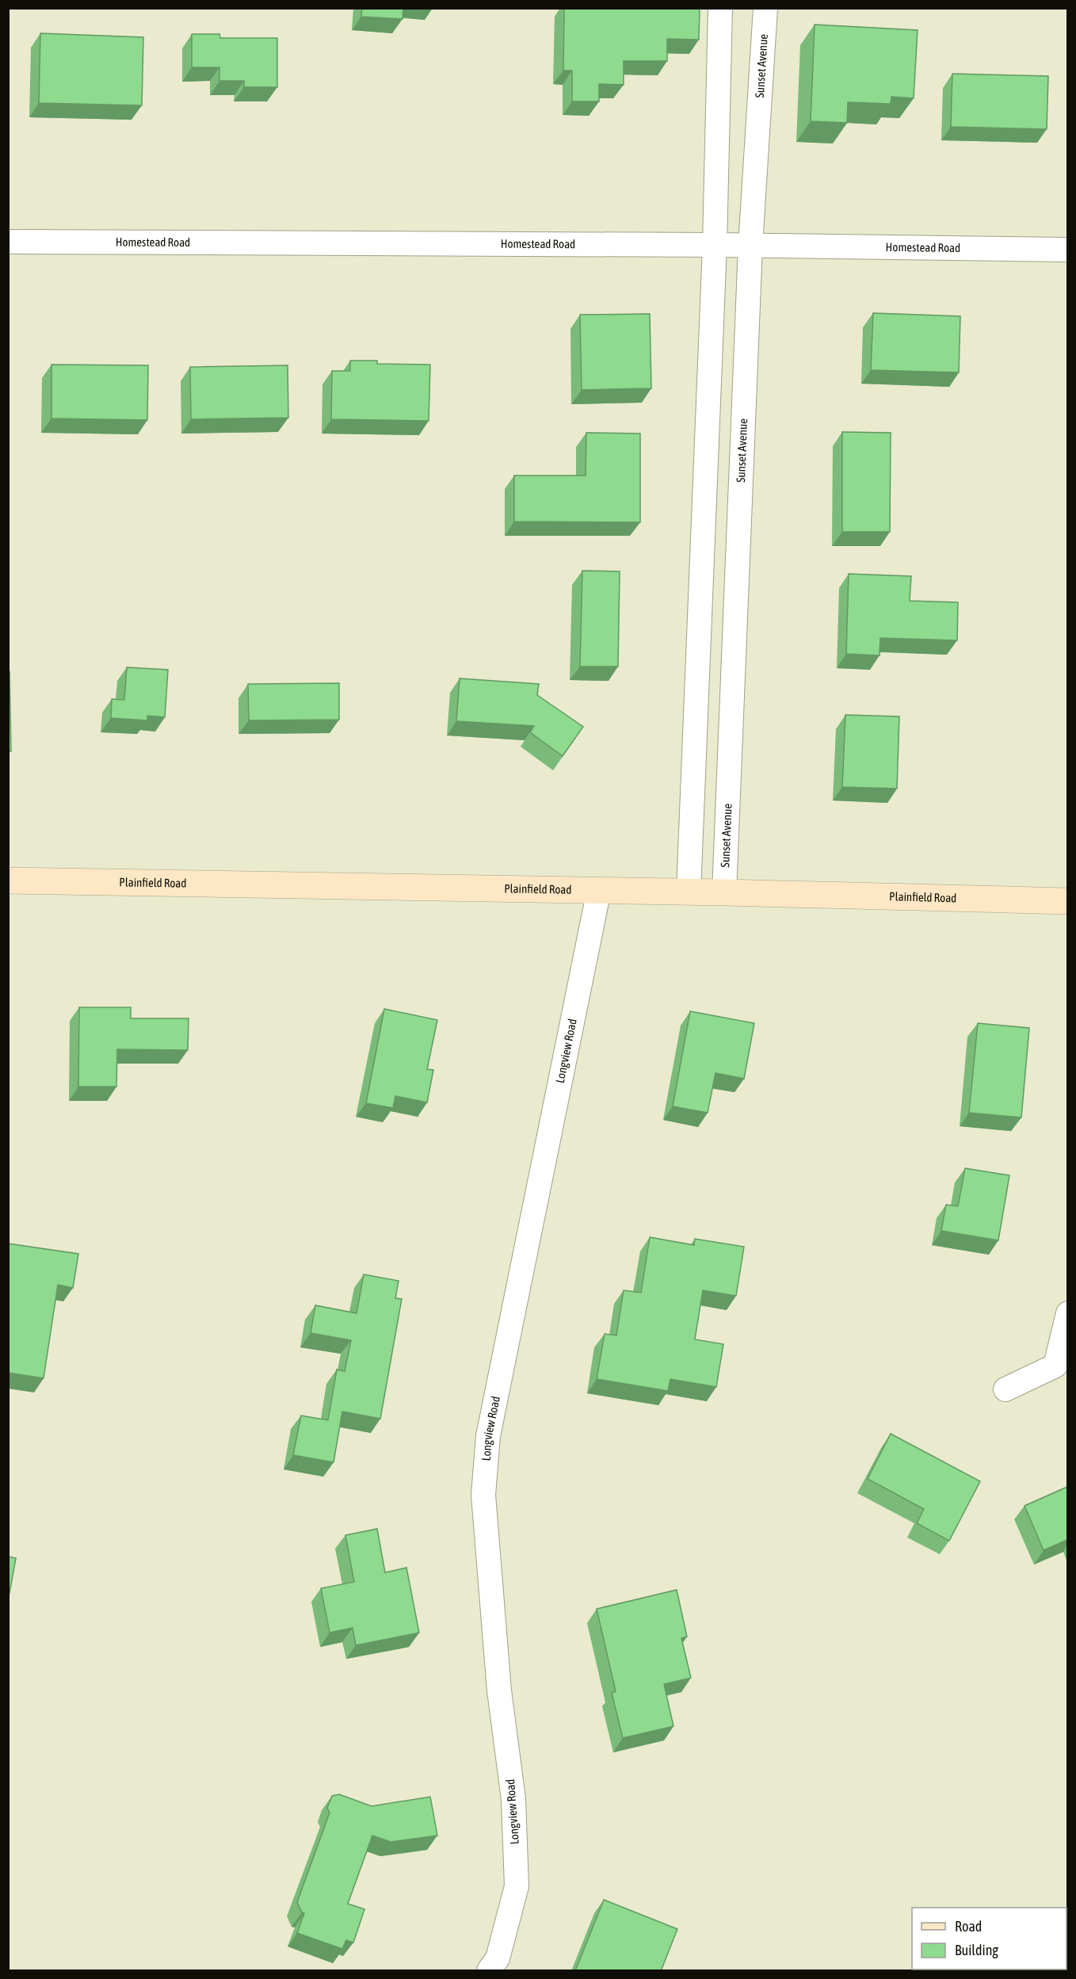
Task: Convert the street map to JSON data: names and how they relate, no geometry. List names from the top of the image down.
{
  "streets": {
    "street": [
      "Sunset Avenue",
      "Homestead Road",
      "Plainfield Road",
      "Longview Road"
    ]
  },
  "crossings": [
    ["Sunset Avenue", "Homestead Road"],
    ["Sunset Avenue", "Plainfield Road"],
    ["Plainfield Road", "Longview Road"]
  ],
  "legend": ["Road", "Building"]
}
